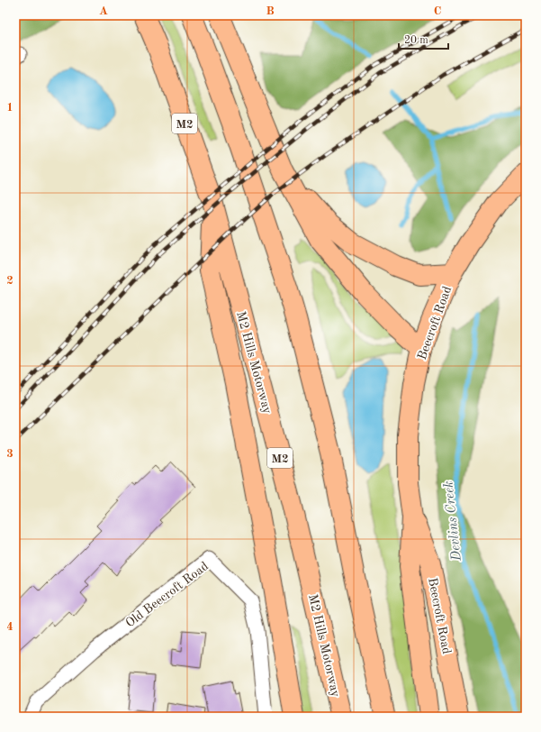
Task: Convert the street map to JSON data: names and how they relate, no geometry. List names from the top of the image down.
{
  "streets": {
    "main road": ["M2", "Beecroft Road", "M2 Hills Motorway"],
    "street": ["Old Beecroft Road"]
  },
  "crossings": [
    ["M2", "M2 Hills Motorway"]
  ],
  "water": ["Devlins Creek"],
  "scale_bar": "20 m",
  "grid": {
    "columns": ["A", "B", "C"],
    "rows": [
      "1",
      "2",
      "3",
      "4"
    ]
  }
}
